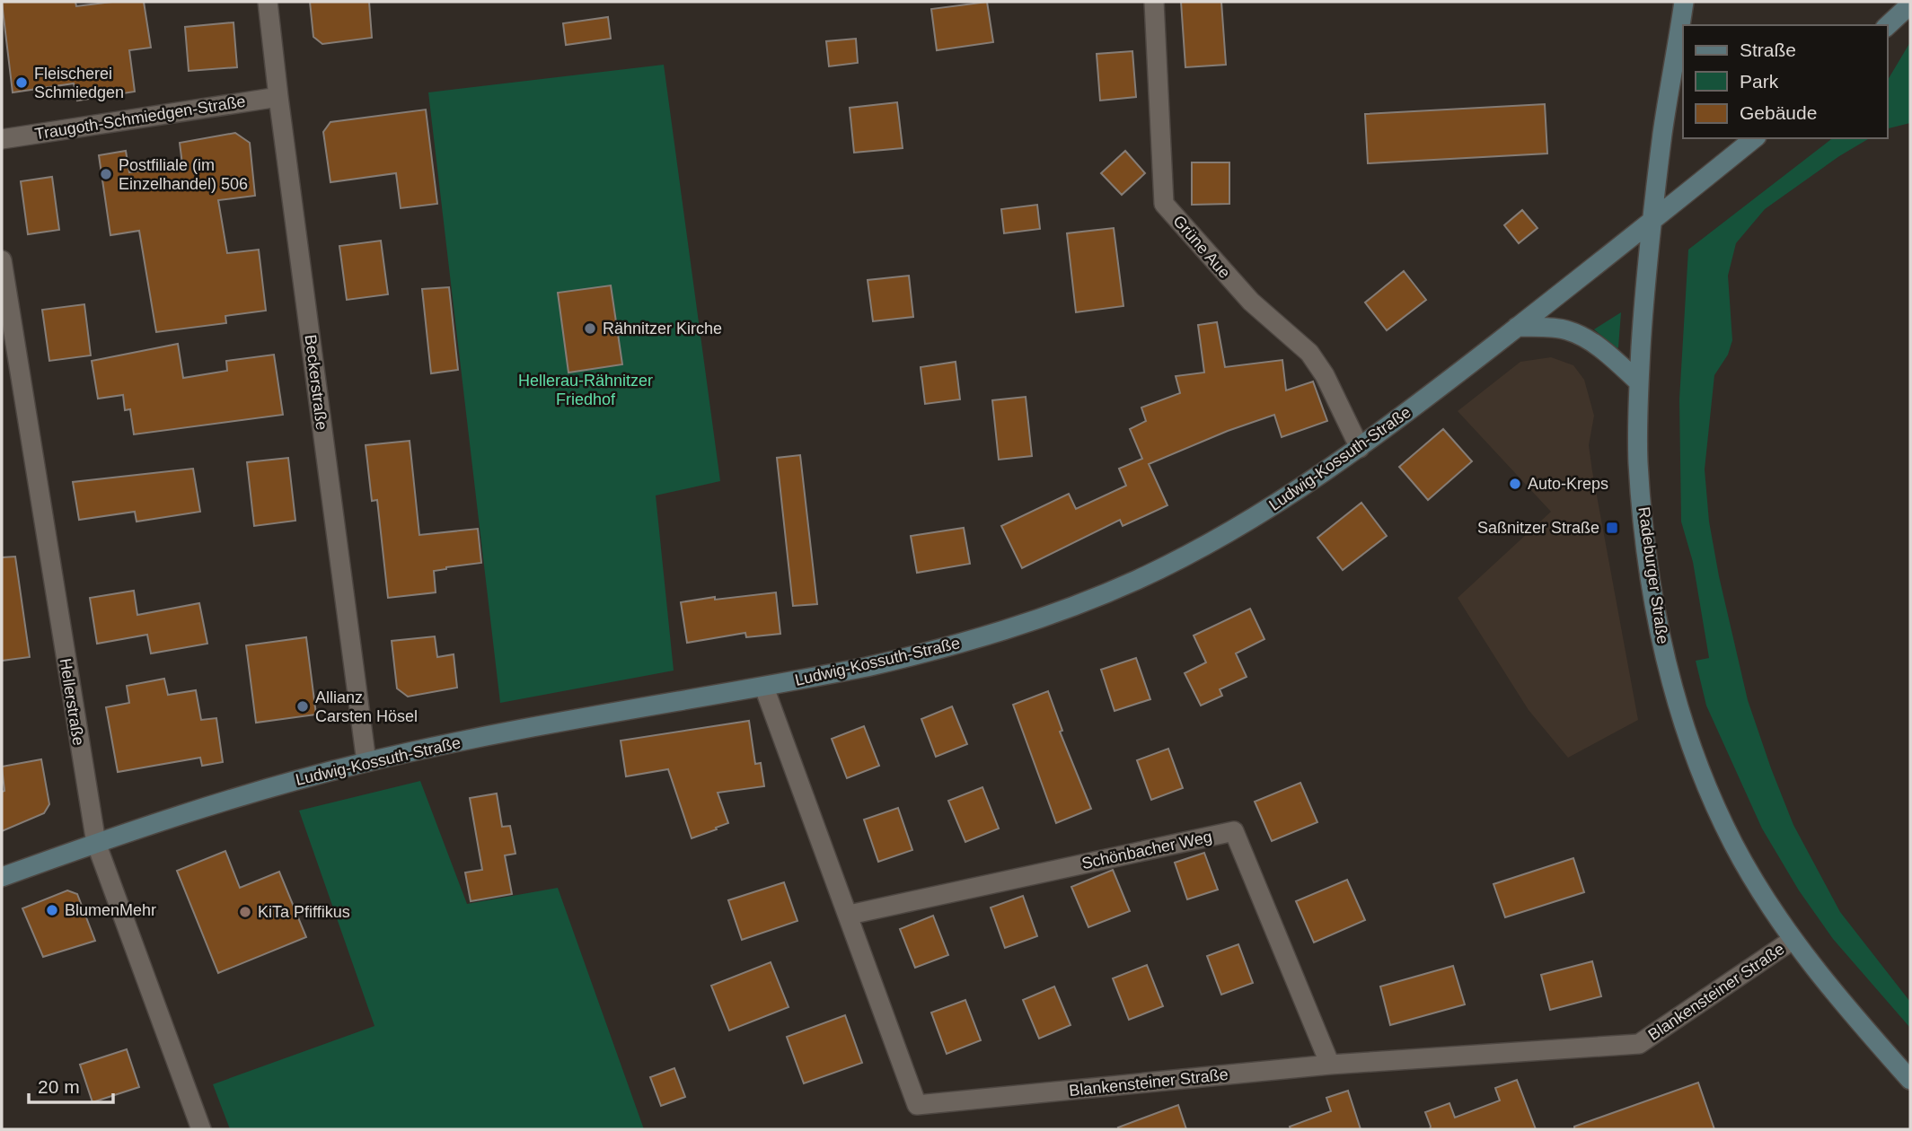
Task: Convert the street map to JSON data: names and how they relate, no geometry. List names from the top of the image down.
{
  "streets": {
    "street": [
      "Traugoth-Schmiedgen-Straße",
      "Grüne Aue",
      "Beckerstraße",
      "Ludwig-Kossuth-Straße",
      "Radeburger Straße",
      "Hellerstraße",
      "Schönbacher Weg",
      "Blankensteiner Straße"
    ]
  },
  "crossings": [
    ["Traugoth-Schmiedgen-Straße", "Beckerstraße"],
    ["Grüne Aue", "Ludwig-Kossuth-Straße"],
    ["Beckerstraße", "Ludwig-Kossuth-Straße"],
    ["Ludwig-Kossuth-Straße", "Radeburger Straße"],
    ["Ludwig-Kossuth-Straße", "Hellerstraße"],
    ["Ludwig-Kossuth-Straße", "Blankensteiner Straße"],
    ["Radeburger Straße", "Blankensteiner Straße"],
    ["Schönbacher Weg", "Blankensteiner Straße"]
  ],
  "parks": ["Hellerau-Rähnitzer Friedhof"],
  "places": {
    "other": [
      "Fleischerei Schmiedgen",
      "Postfiliale (im Einzelhandel) 506",
      "Rähnitzer Kirche",
      "Auto-Kreps",
      "Allianz Carsten Hösel",
      "BlumenMehr",
      "KiTa Pfiffikus"
    ],
    "transit": ["Saßnitzer Straße"]
  },
  "legend": ["Straße", "Park", "Gebäude"],
  "scale_bar": "20 m"
}
